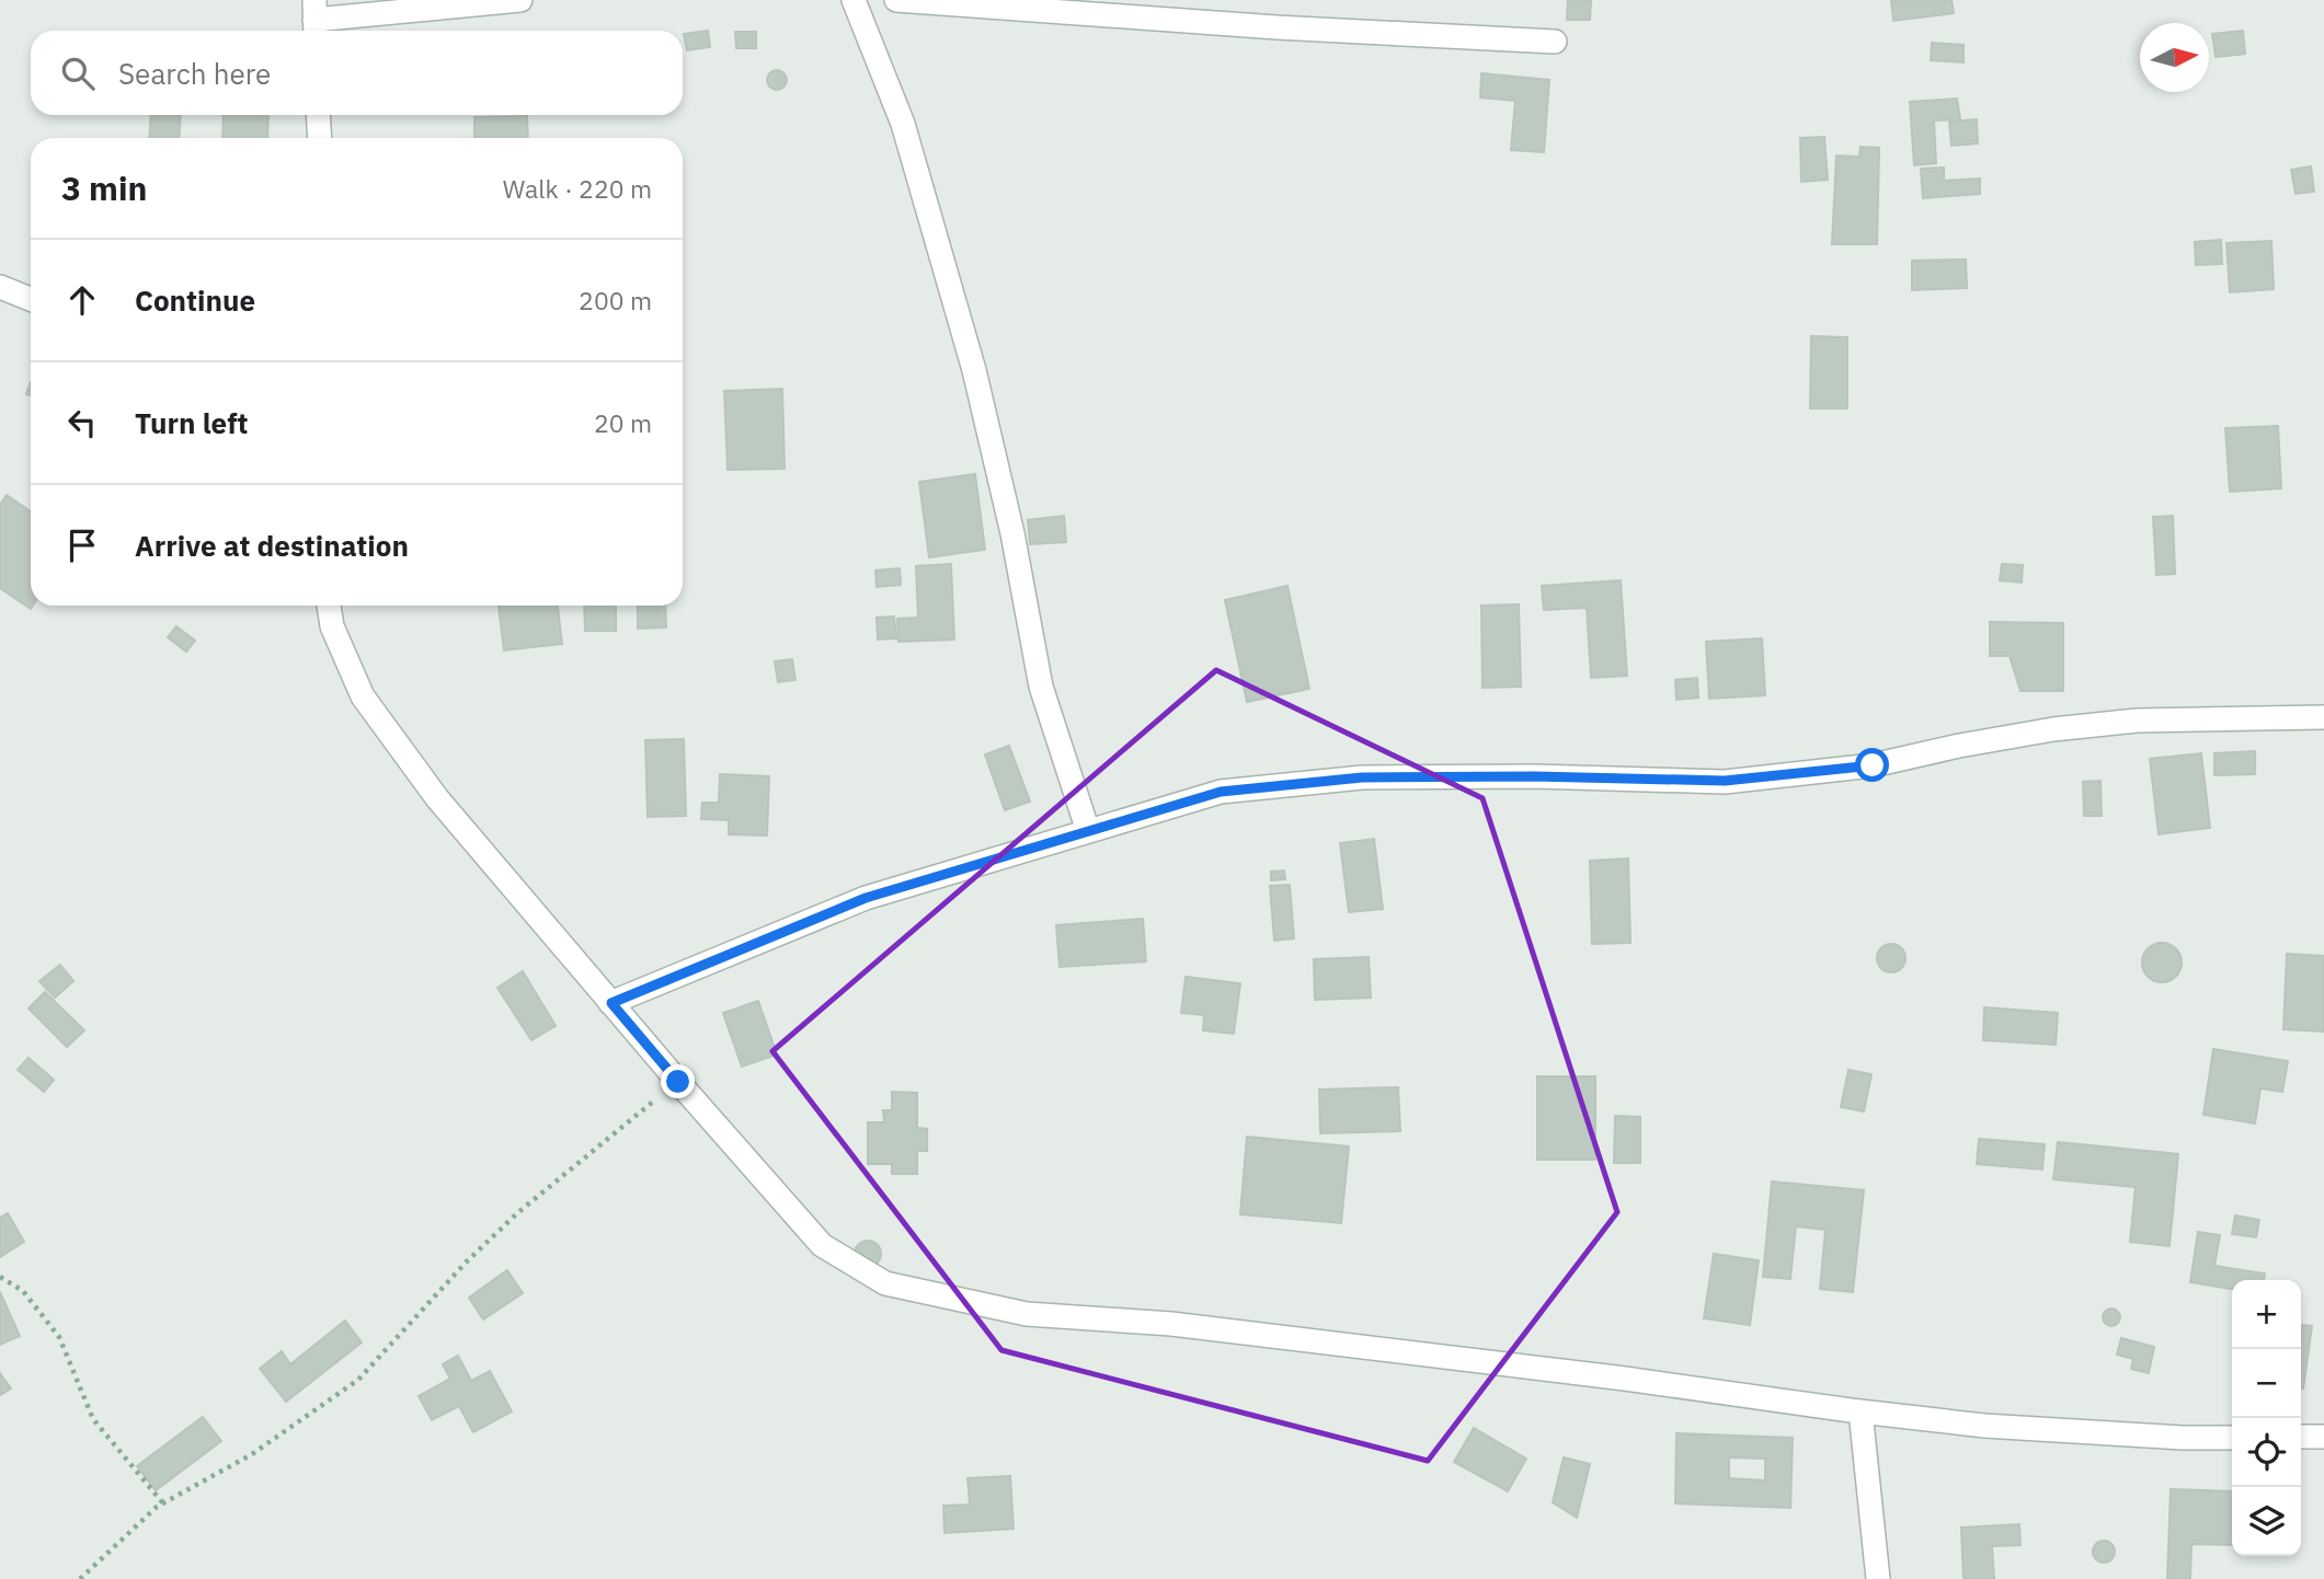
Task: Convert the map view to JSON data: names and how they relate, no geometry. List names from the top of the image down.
{
  "north": "right",
  "page": {
    "search": "Search here",
    "heading": ["3 min", "Walk · 220 m"],
    "list": [
      ["Continue", "200 m"],
      ["Turn left", "20 m"],
      "Arrive at destination"
    ],
    "map_buttons": ["+", "−"]
  }
}
